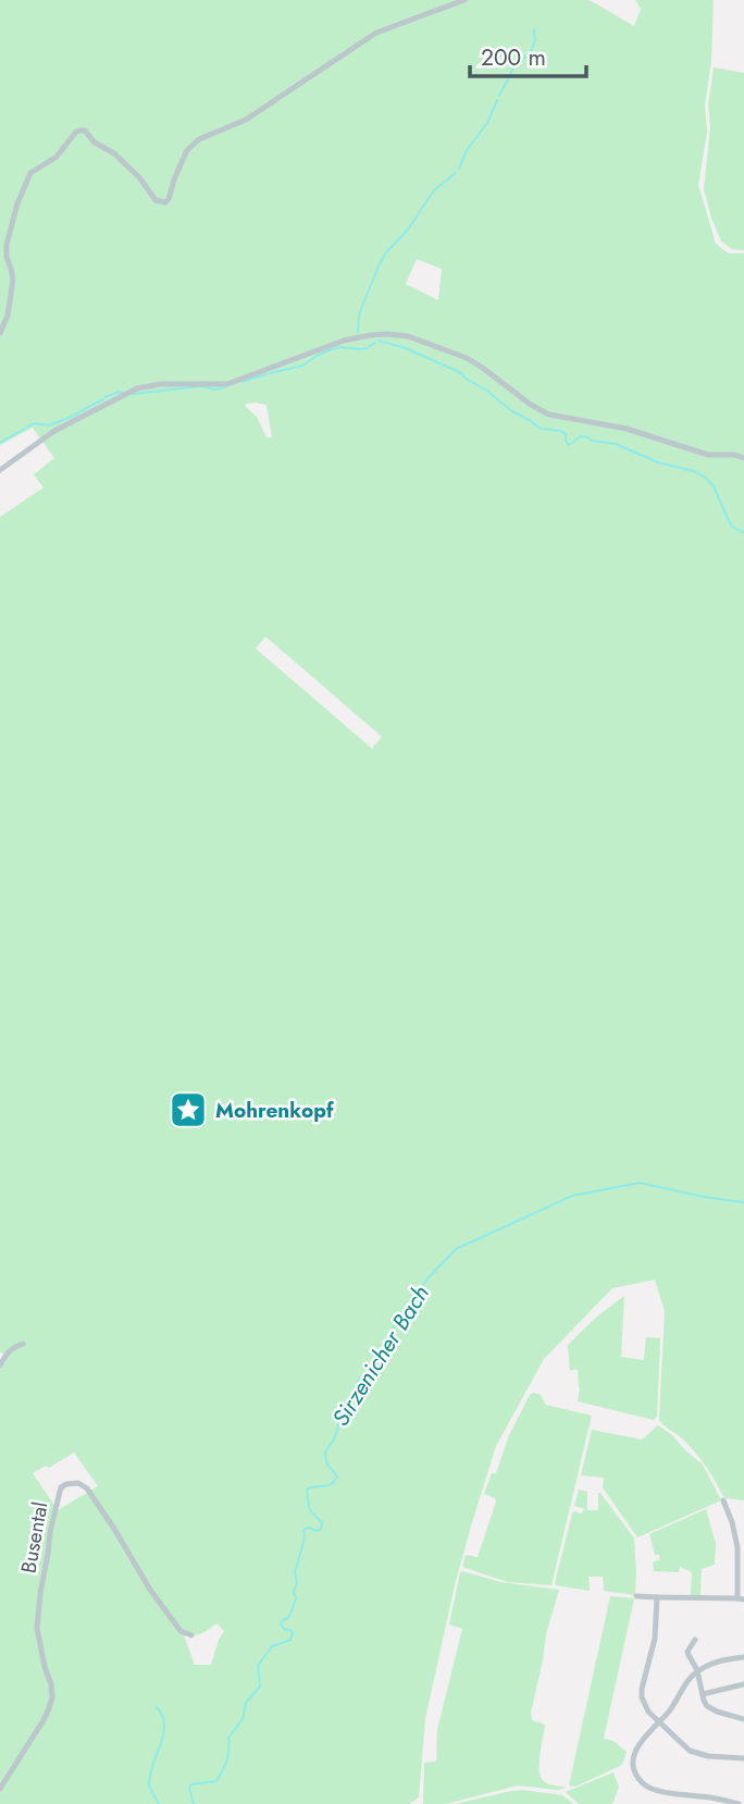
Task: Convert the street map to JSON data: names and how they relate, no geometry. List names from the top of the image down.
{
  "streets": {
    "street": ["Busental"]
  },
  "water": ["Sirzenicher Bach"],
  "places": {
    "place": ["Mohrenkopf"]
  },
  "scale_bar": "200 m"
}
